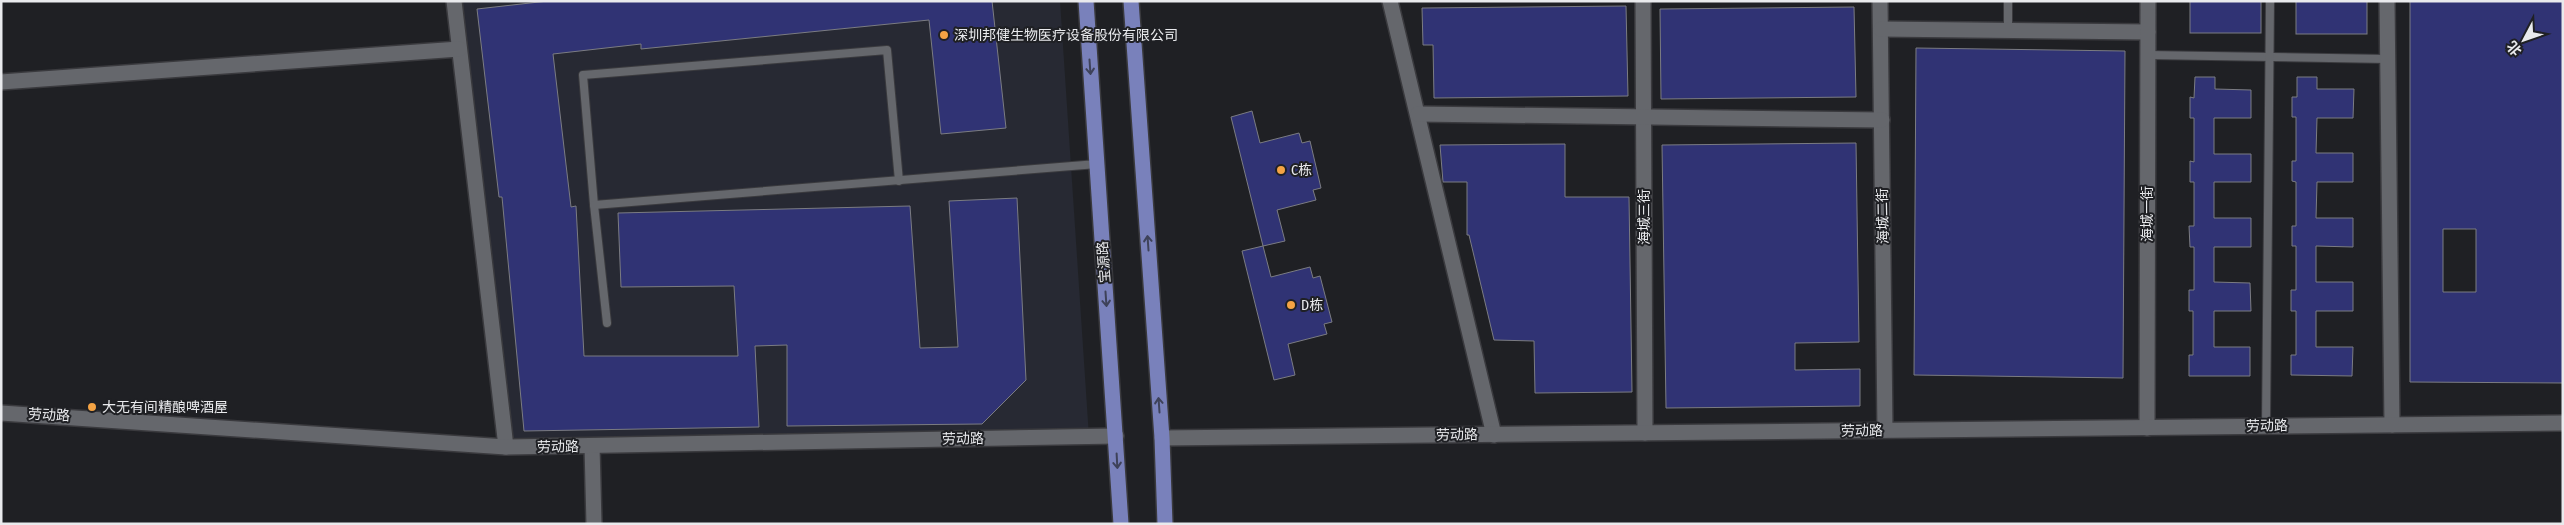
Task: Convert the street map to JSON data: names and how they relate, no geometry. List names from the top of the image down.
{
  "streets": {
    "main road": ["宝源路"],
    "street": [
      "海城一街",
      "海城二街",
      "海城三街",
      "劳动路"
    ]
  },
  "crossings": [
    ["海城一街", "劳动路"],
    ["海城二街", "劳动路"],
    ["海城三街", "劳动路"],
    ["宝源路", "劳动路"]
  ],
  "places": [
    "深圳邦健生物医疗设备股份有限公司",
    "C栋",
    "D栋",
    "大无有间精酿啤酒屋"
  ],
  "north": "bottom left"
}
